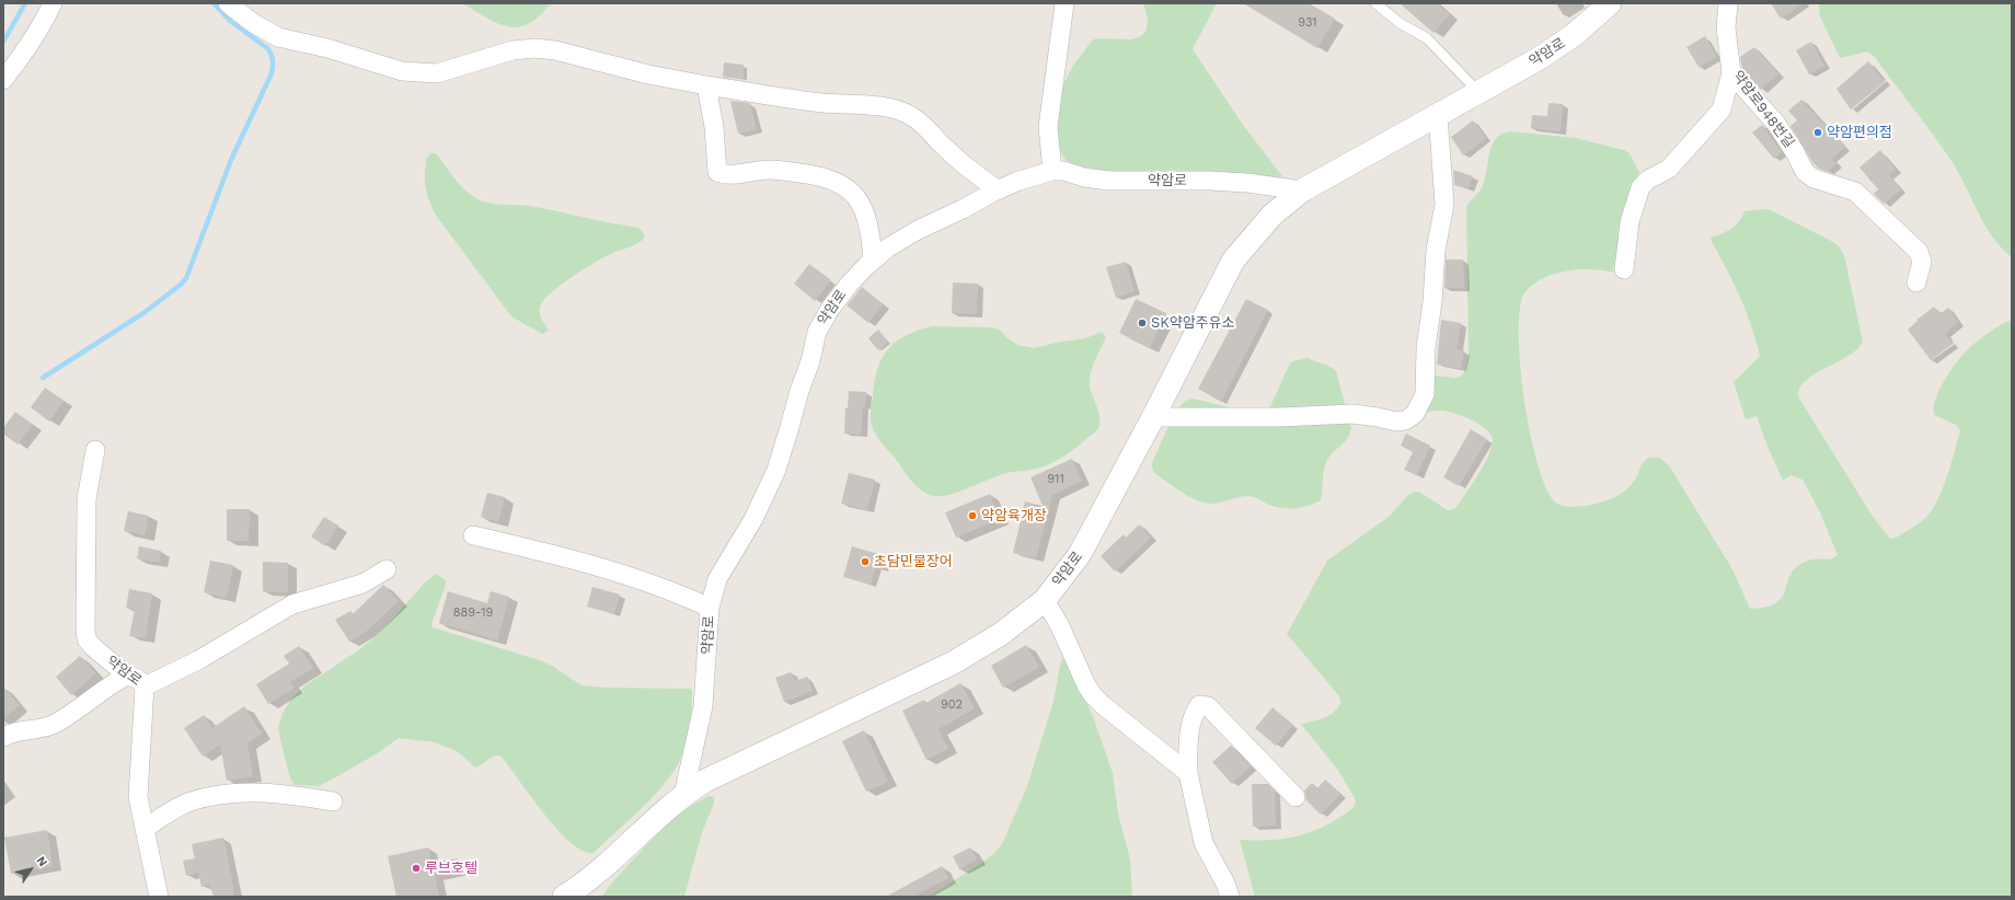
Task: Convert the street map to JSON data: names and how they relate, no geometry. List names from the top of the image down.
{
  "streets": {
    "street": ["약암로", "약암로948번길"]
  },
  "places": [
    "약암편의점",
    "SK약암주유소",
    "약암육개장",
    "초담민물장어",
    "루브호텔"
  ],
  "house_numbers": [
    "931",
    "911",
    "889-19",
    "902"
  ],
  "north": "top right"
}
